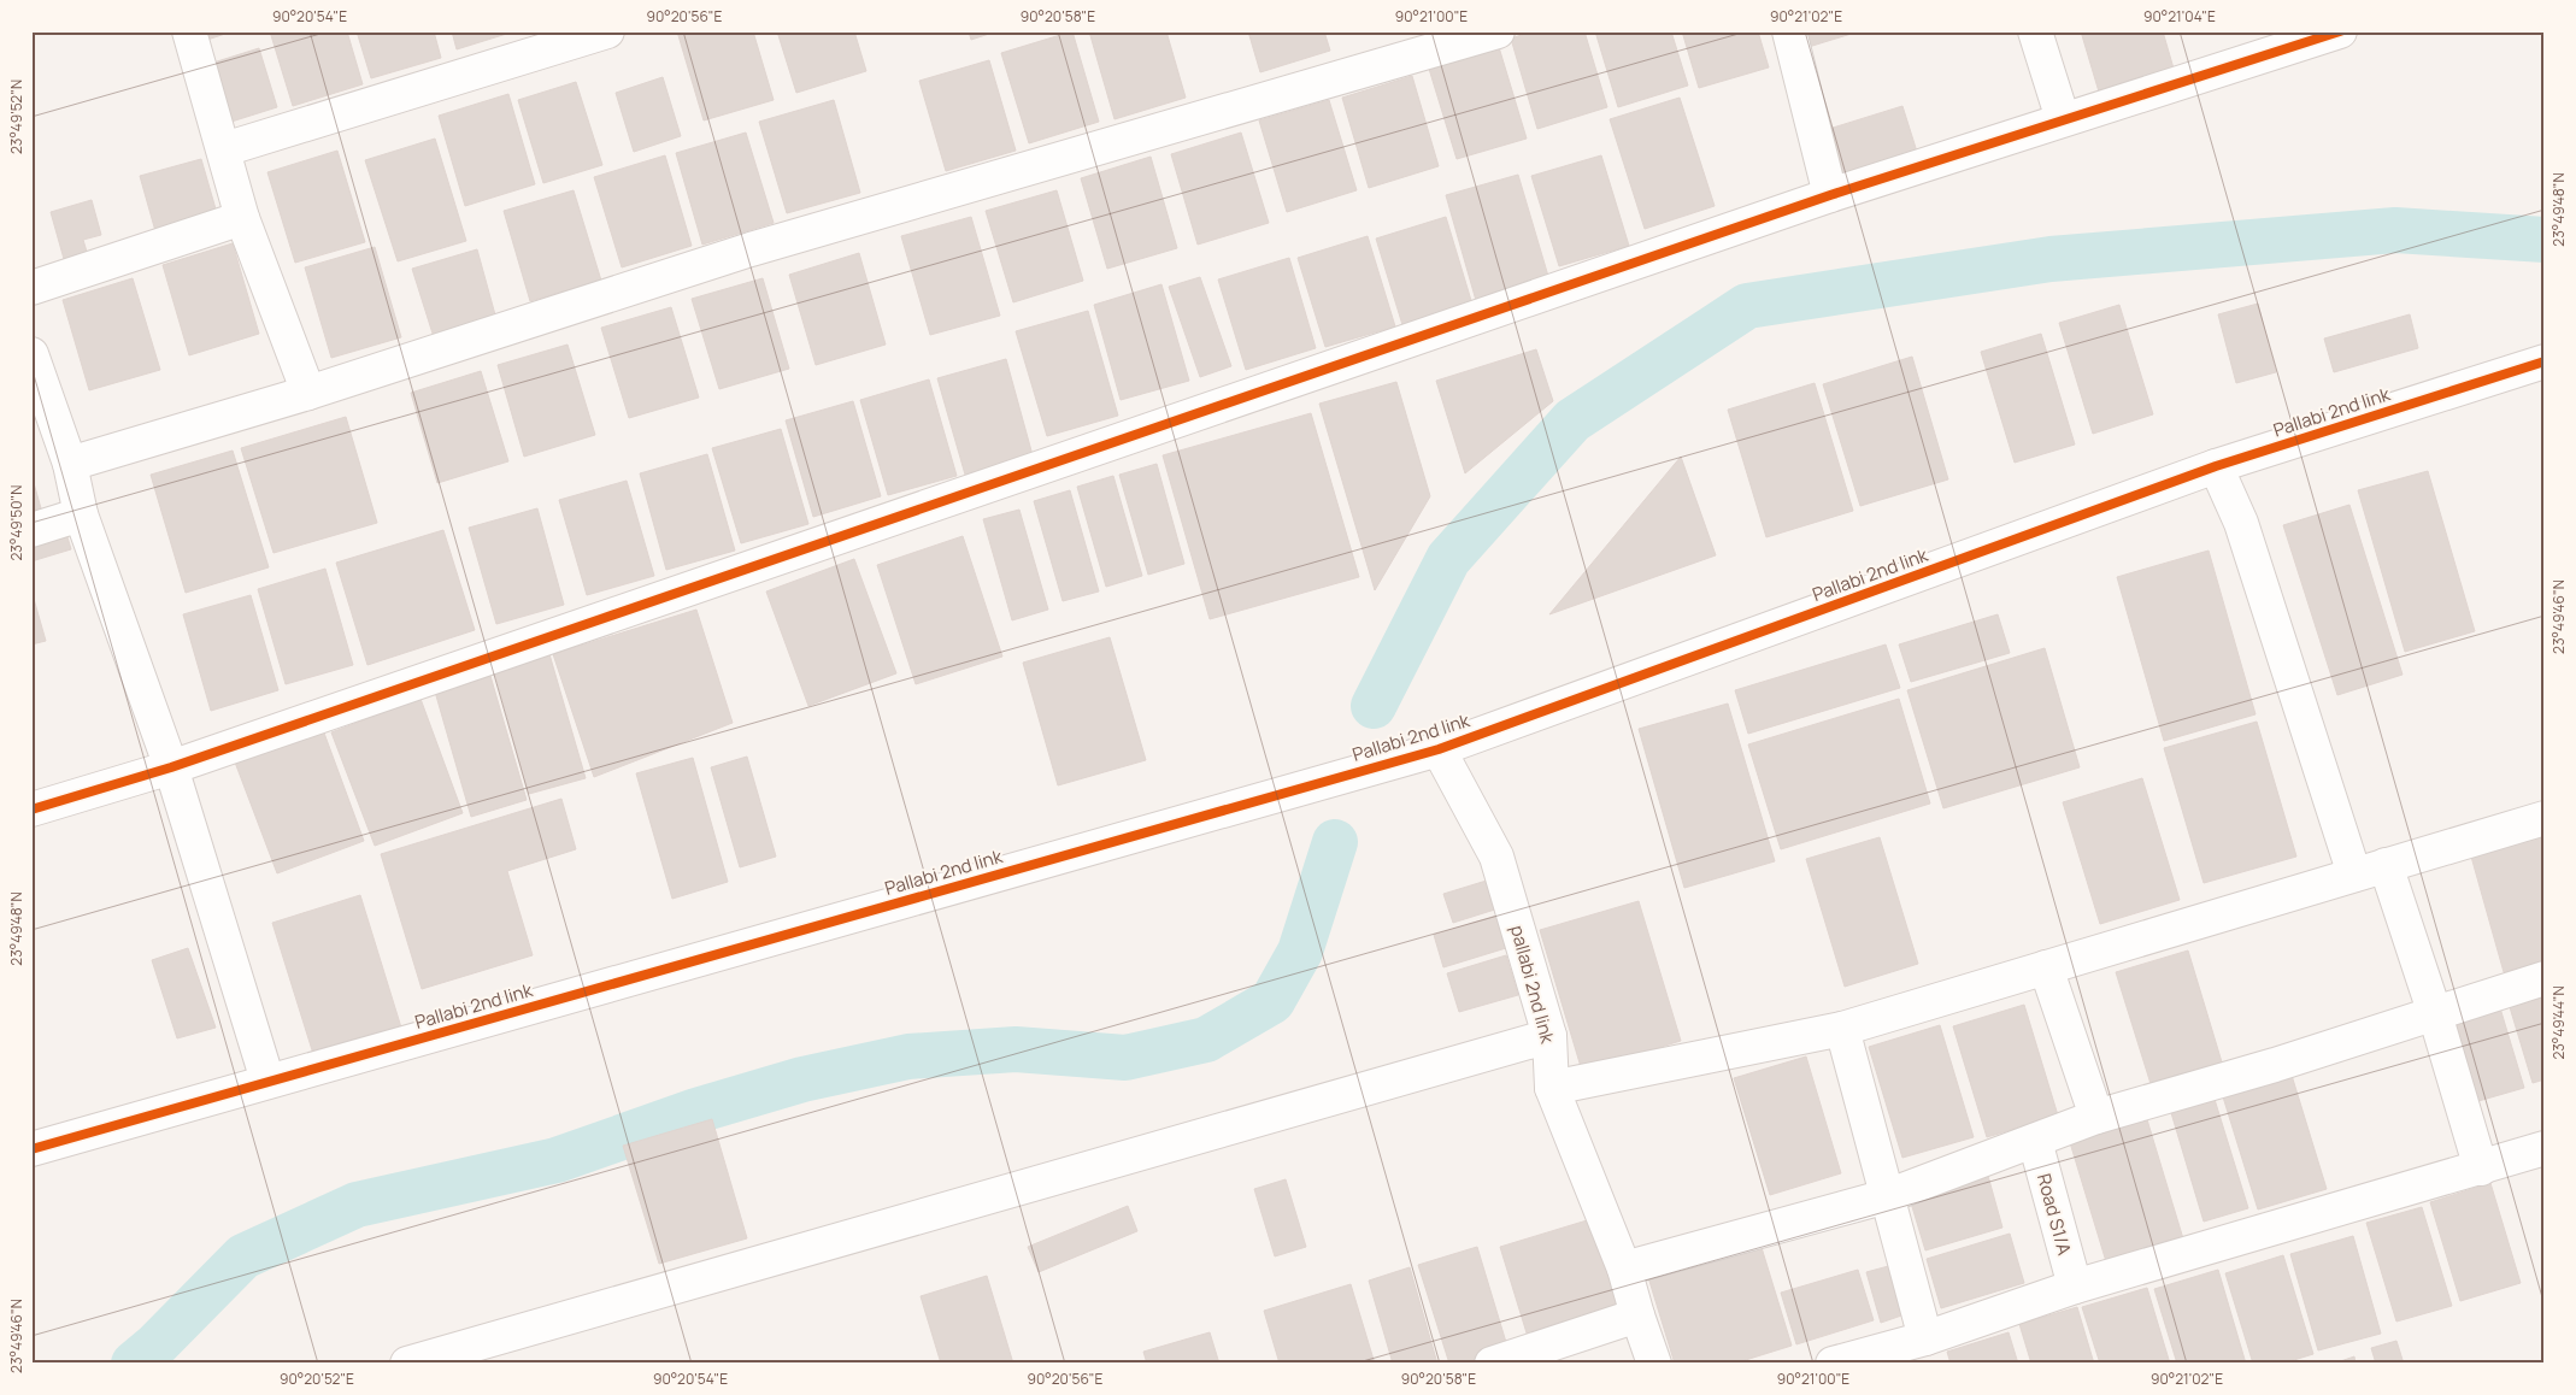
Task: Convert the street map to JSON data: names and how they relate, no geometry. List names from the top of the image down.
{
  "streets": {
    "street": ["Pallabi 2nd link", "pallabi 2nd link", "Road S1/A"]
  },
  "crossings": [
    ["Pallabi 2nd link", "pallabi 2nd link"]
  ],
  "coordinates": [
    "90°20'54\"E",
    "90°20'56\"E",
    "90°20'58\"E",
    "90°21'00\"E",
    "90°21'02\"E",
    "90°21'04\"E",
    "23°49'52\"N",
    "23°49'48\"N",
    "23°49'50\"N",
    "23°49'46\"N",
    "23°49'44\"N",
    "90°20'52\"E"
  ]
}
